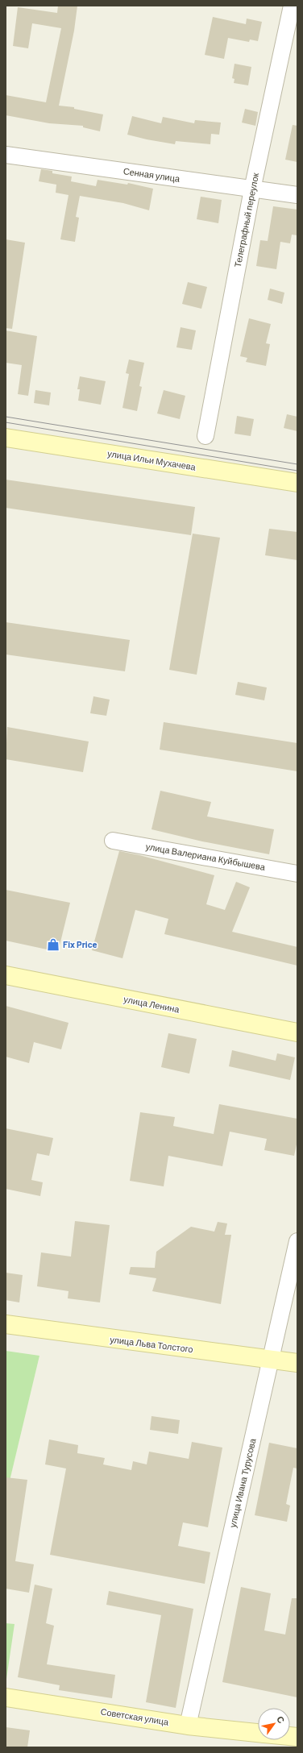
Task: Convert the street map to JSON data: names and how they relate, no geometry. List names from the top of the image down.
{
  "streets": {
    "street": [
      "Сенная улица",
      "Телеграфный переулок",
      "улица Ильи Мухачева",
      "улица Валериана Куйбышева",
      "улица Ленина",
      "улица Льва Толстого",
      "улица Ивана Турусова",
      "Советская улица"
    ]
  },
  "crossings": [
    ["Сенная улица", "Телеграфный переулок"],
    ["улица Льва Толстого", "улица Ивана Турусова"],
    ["улица Ивана Турусова", "Советская улица"]
  ],
  "places": {
    "shop": ["Fix Price"]
  },
  "north": "top right"
}
